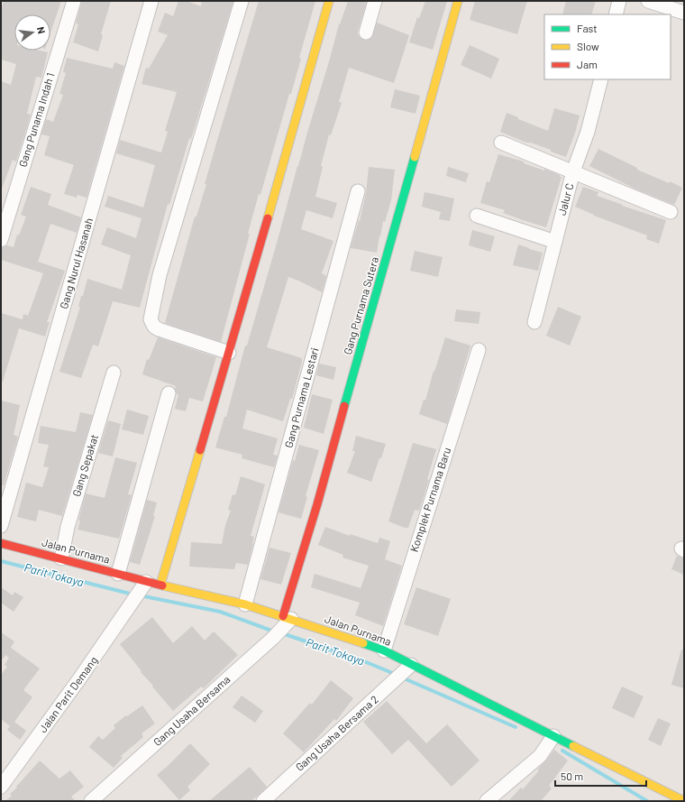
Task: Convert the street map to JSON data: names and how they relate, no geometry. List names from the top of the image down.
{
  "streets": {
    "street": [
      "Gang Punama Indah 1",
      "Jalur C",
      "Gang Nurul Hasanah",
      "Gang Purnama Sutera",
      "Gang Purnama Lestari",
      "Gang Sepakat",
      "Komplek Purnama Baru",
      "Jalan Purnama",
      "Jalan Parit Demang",
      "Gang Usaha Bersama",
      "Gang Usaha Bersama 2"
    ]
  },
  "crossings": [
    ["Gang Purnama Sutera", "Jalan Purnama"],
    ["Gang Purnama Sutera", "Gang Usaha Bersama"],
    ["Gang Purnama Lestari", "Jalan Purnama"],
    ["Gang Sepakat", "Jalan Purnama"],
    ["Komplek Purnama Baru", "Jalan Purnama"],
    ["Jalan Purnama", "Jalan Parit Demang"],
    ["Jalan Purnama", "Gang Usaha Bersama"],
    ["Jalan Purnama", "Gang Usaha Bersama 2"]
  ],
  "water": ["Parit Tokaya"],
  "legend": ["Fast", "Slow", "Jam"],
  "scale_bar": "50 m",
  "north": "right"
}
